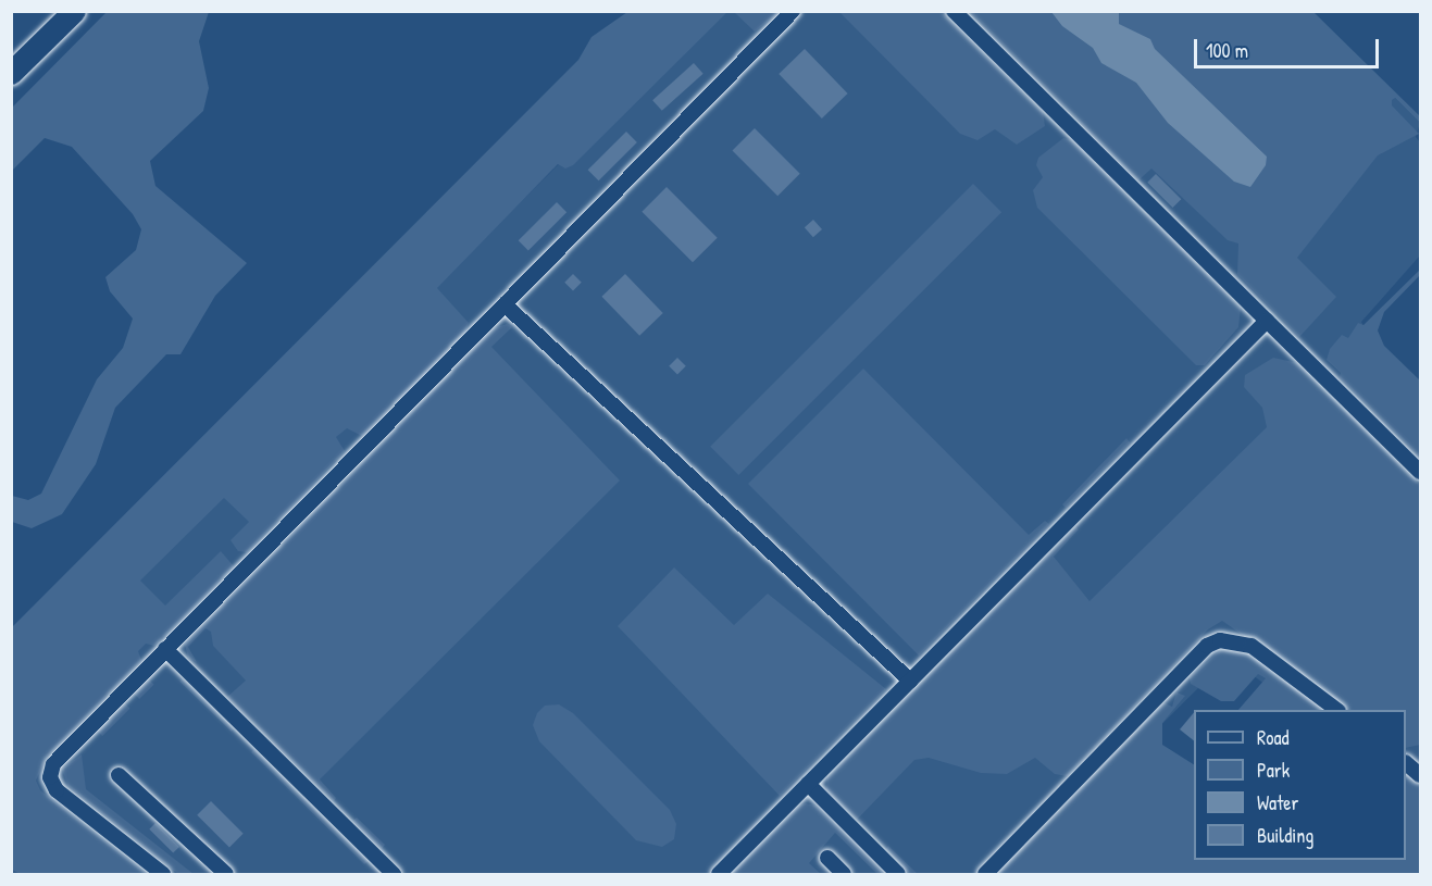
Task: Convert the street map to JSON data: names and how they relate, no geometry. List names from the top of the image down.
{
  "legend": [
    "Road",
    "Park",
    "Water",
    "Building"
  ],
  "scale_bar": "100 m"
}
